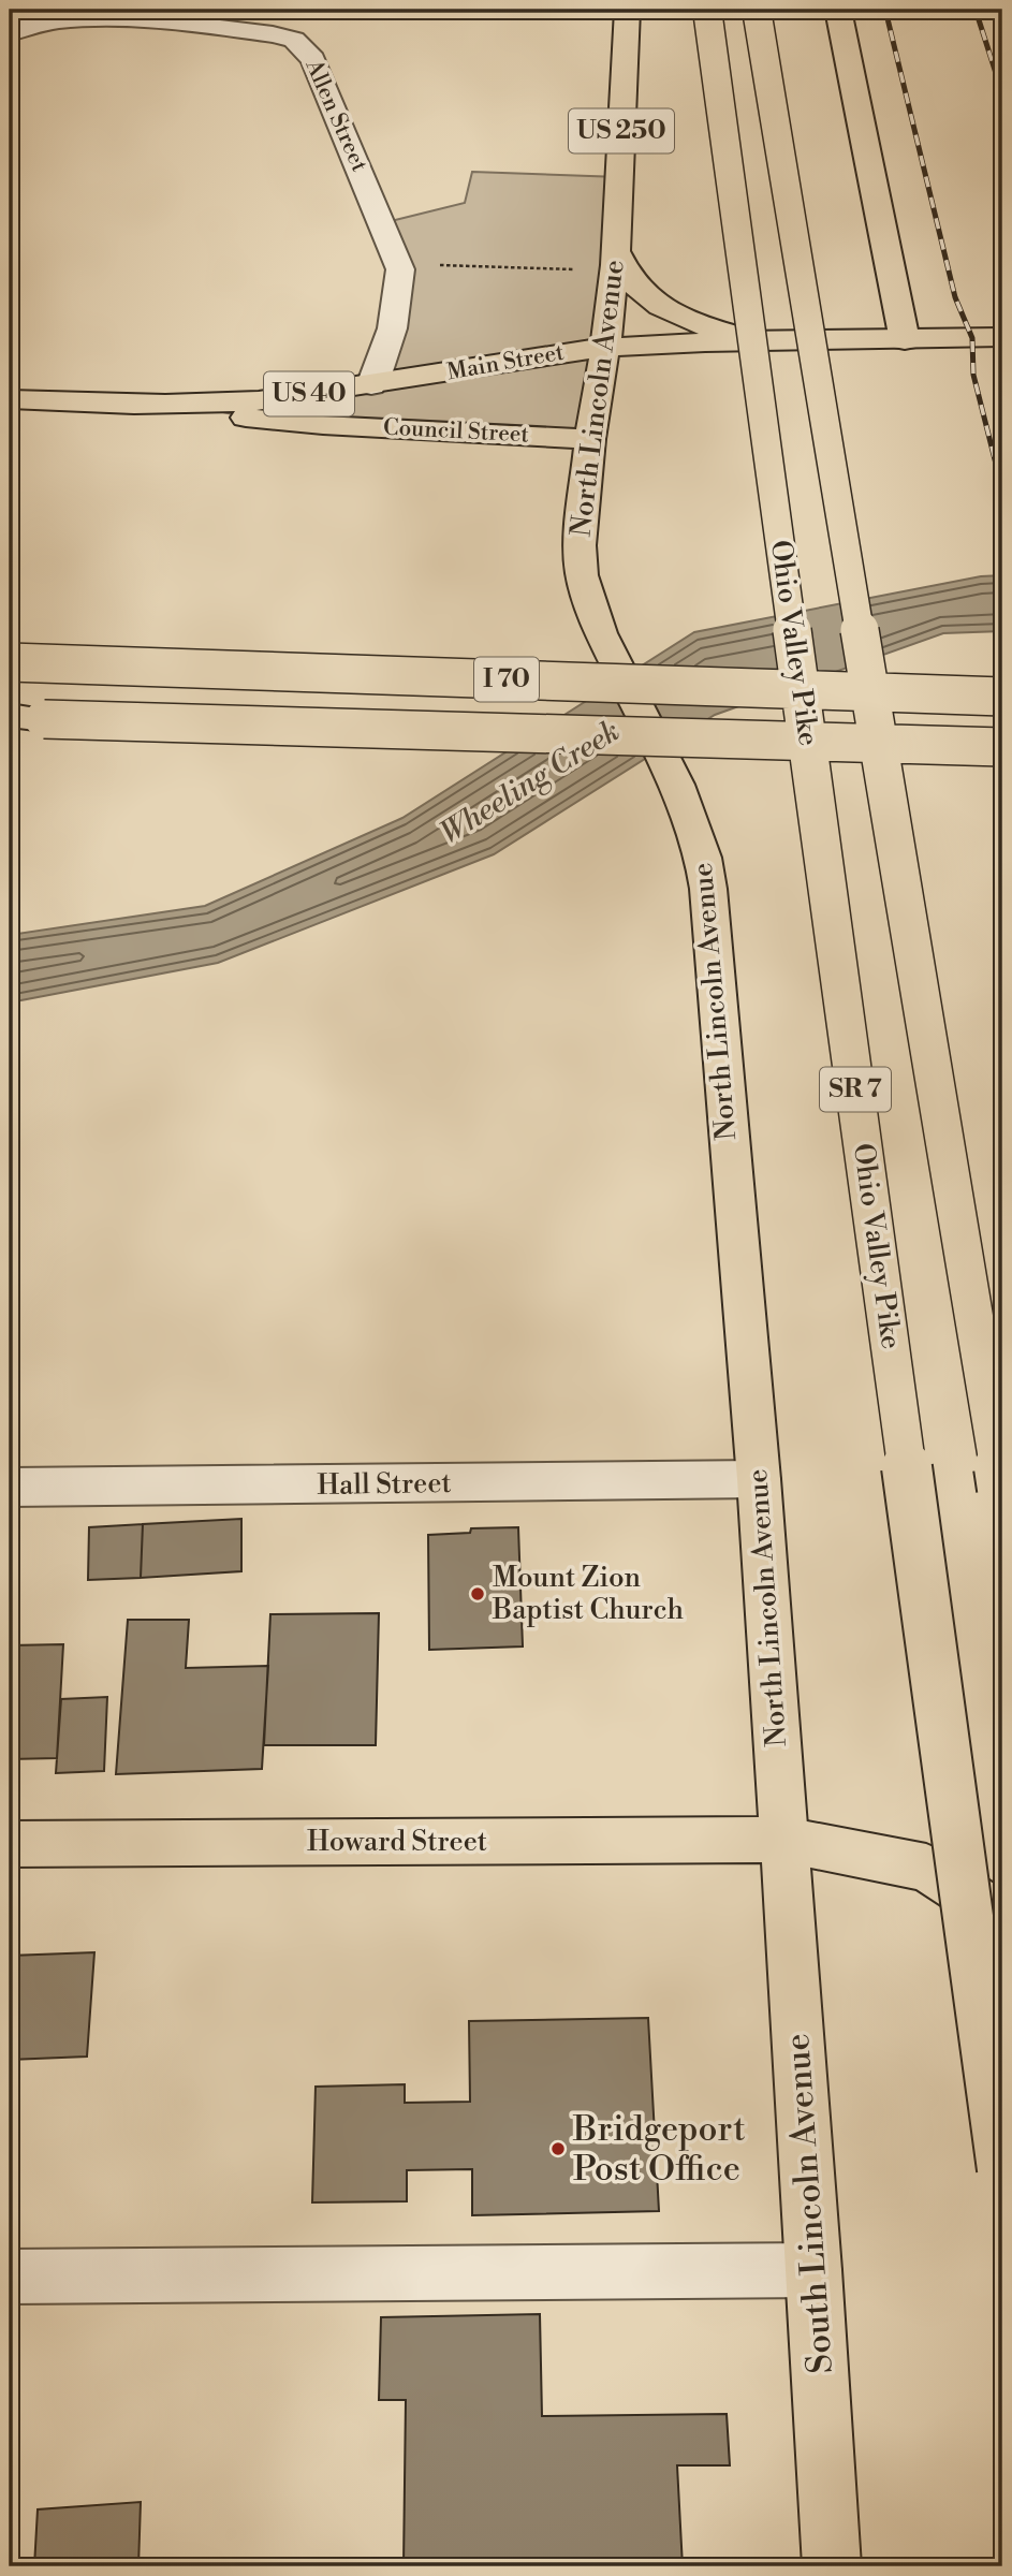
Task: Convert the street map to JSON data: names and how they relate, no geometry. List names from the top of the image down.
{
  "streets": {
    "main road": [
      "US 250",
      "Main Street",
      "US 40",
      "North Lincoln Avenue",
      "Council Street",
      "Ohio Valley Pike",
      "I 70",
      "SR 7",
      "Howard Street",
      "South Lincoln Avenue"
    ],
    "street": ["Allen Street", "Hall Street"]
  },
  "crossings": [
    ["Allen Street", "Main Street"],
    ["Main Street", "North Lincoln Avenue"],
    ["Main Street", "Council Street"],
    ["North Lincoln Avenue", "Council Street"],
    ["North Lincoln Avenue", "Hall Street"],
    ["North Lincoln Avenue", "Howard Street"],
    ["North Lincoln Avenue", "South Lincoln Avenue"],
    ["Howard Street", "South Lincoln Avenue"]
  ],
  "water": ["Wheeling Creek"],
  "places": ["Mount Zion Baptist Church", "Bridgeport Post Office"]
}
